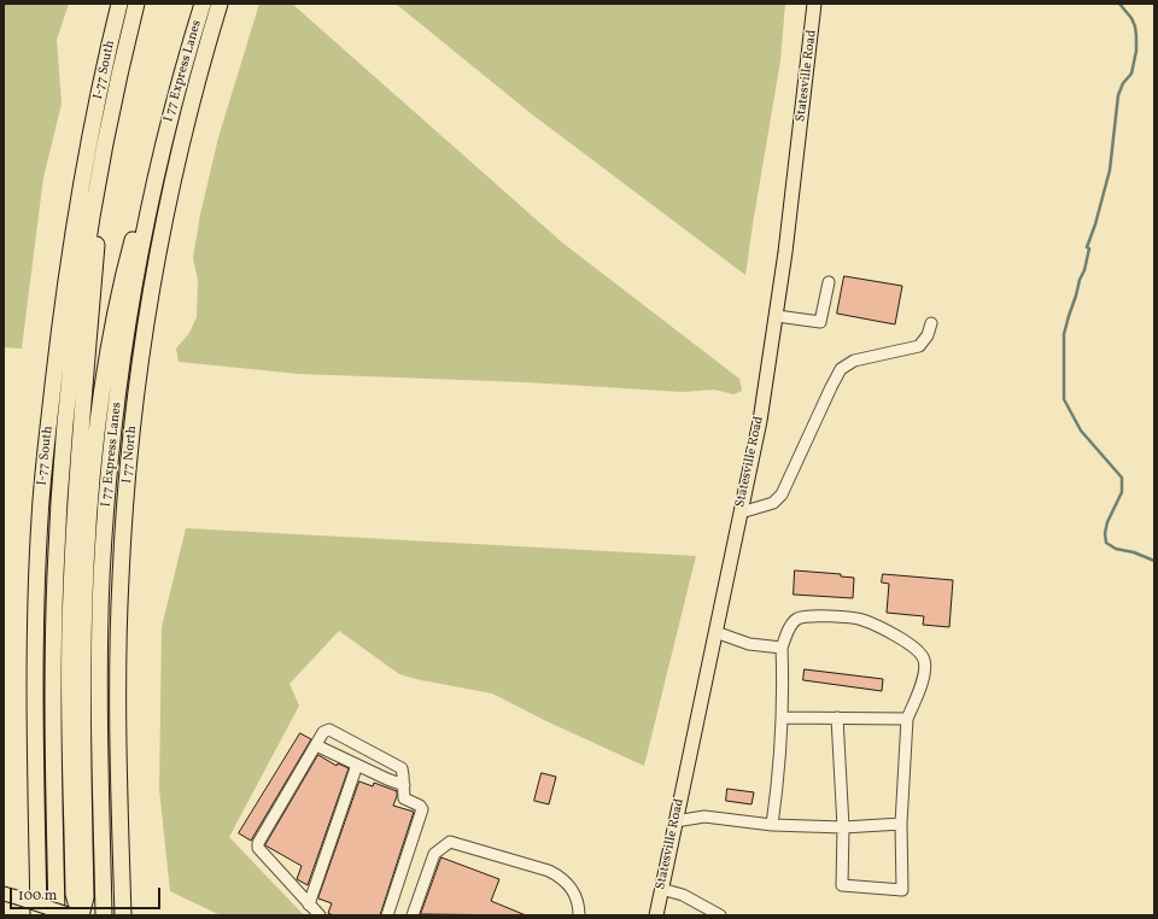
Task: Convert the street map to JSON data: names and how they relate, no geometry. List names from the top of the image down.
{
  "streets": {
    "highway": ["I-77 South", "I 77 Express Lanes", "I 77 North"],
    "main road": ["Statesville Road"]
  },
  "scale_bar": "100 m"
}
